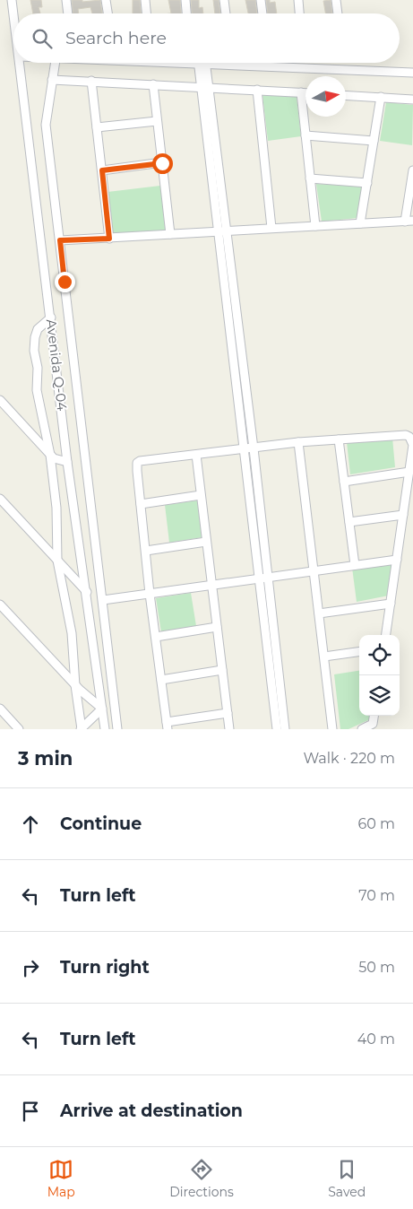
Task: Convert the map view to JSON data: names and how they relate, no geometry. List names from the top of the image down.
{
  "streets": {
    "street": ["Avenida Q-04"]
  },
  "north": "right",
  "page": {
    "search": "Search here",
    "heading": ["3 min", "Walk · 220 m"],
    "list": [
      ["Continue", "60 m"],
      ["Turn left", "70 m"],
      ["Turn right", "50 m"],
      ["Turn left", "40 m"],
      "Arrive at destination"
    ],
    "nav": ["Map", "Directions", "Saved"]
  }
}
